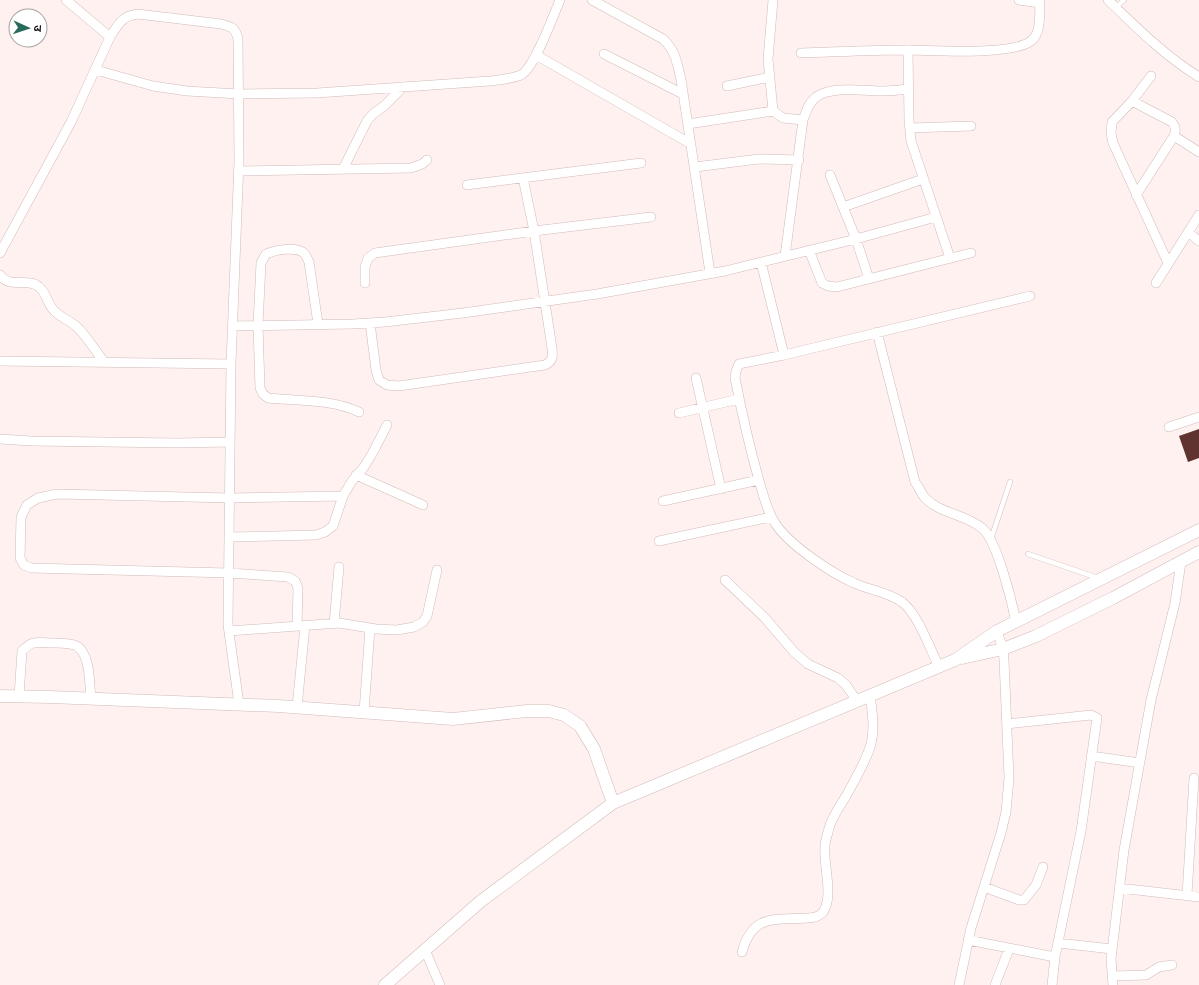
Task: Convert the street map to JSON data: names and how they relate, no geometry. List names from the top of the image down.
{
  "north": "right"
}
